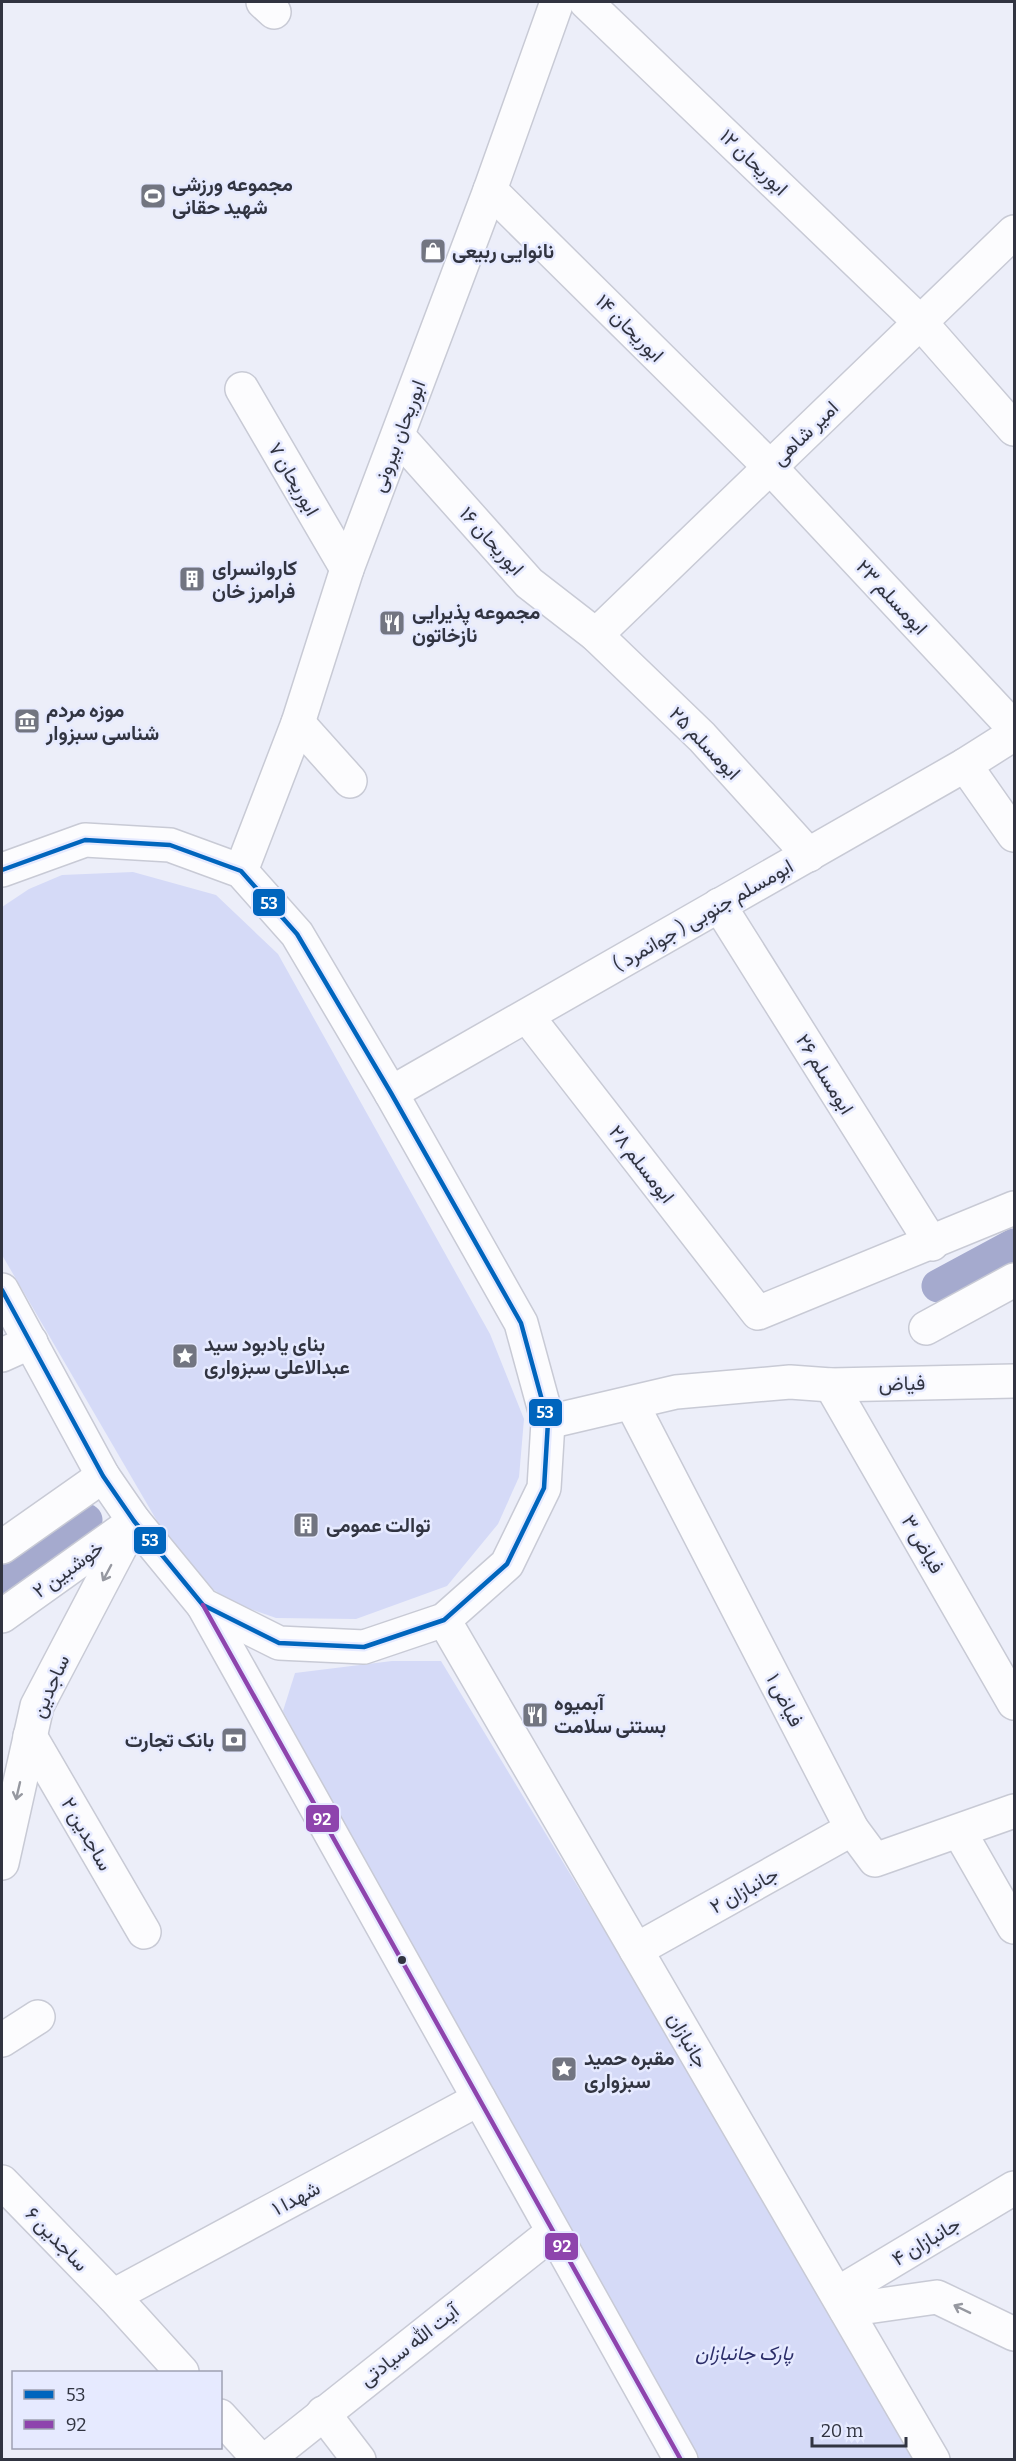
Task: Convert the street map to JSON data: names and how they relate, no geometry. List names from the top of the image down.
{
  "streets": {
    "street": [
      "ابوریحان ۱۲",
      "ابوریحان ۱۴",
      "امیر شاهی",
      "ابوریحان بیرونی",
      "ابوریحان ۷",
      "ابوریحان ۱۶",
      "ابومسلم ۲۳",
      "ابومسلم ۲۵",
      "ابومسلم جنوبی ( جوانمرد )",
      "ابومسلم ۲۶",
      "ابومسلم ۲۸",
      "فیاض",
      "فیاض ۳",
      "خوشبین ۲",
      "ساجدین",
      "فیاض ۱",
      "ساجدین ۲",
      "جانبازان ۲",
      "جانبازان",
      "شهدا ۱",
      "ساجدین ۶",
      "جانبازان ۴",
      "آیت الله سیادتی"
    ]
  },
  "crossings": [
    ["ابوریحان ۱۲", "امیر شاهی"],
    ["ابوریحان ۱۴", "امیر شاهی"],
    ["ابوریحان ۱۴", "ابوریحان بیرونی"],
    ["ابوریحان ۱۴", "ابومسلم ۲۳"],
    ["امیر شاهی", "ابوریحان ۱۶"],
    ["امیر شاهی", "ابومسلم ۲۳"],
    ["امیر شاهی", "ابومسلم ۲۵"],
    ["ابوریحان بیرونی", "ابوریحان ۷"],
    ["ابوریحان بیرونی", "ابوریحان ۱۶"],
    ["ابوریحان ۱۶", "ابومسلم ۲۵"],
    ["ابومسلم ۲۵", "ابومسلم جنوبی ( جوانمرد )"],
    ["ابومسلم جنوبی ( جوانمرد )", "ابومسلم ۲۶"],
    ["ابومسلم جنوبی ( جوانمرد )", "ابومسلم ۲۸"],
    ["ابومسلم ۲۶", "ابومسلم ۲۸"],
    ["فیاض", "فیاض ۳"],
    ["فیاض", "فیاض ۱"],
    ["خوشبین ۲", "ساجدین"],
    ["ساجدین", "ساجدین ۲"],
    ["فیاض ۱", "جانبازان ۲"],
    ["جانبازان ۲", "جانبازان"],
    ["جانبازان", "جانبازان ۴"],
    ["شهدا ۱", "ساجدین ۶"]
  ],
  "one_way": ["ساجدین"],
  "parks": ["پارک جانبازان"],
  "places": {
    "sports": ["مجموعه ورزشی شهید حقانی"],
    "shop": ["نانوایی ربیعی"],
    "building": ["کاروانسرای فرامرز خان", "توالت عمومی"],
    "restaurant": ["مجموعه پذیرایی نازخاتون", "آبمیوه بستنی سلامت"],
    "museum": ["موزه مردم شناسی سبزوار"],
    "place": ["بنای یادبود سید عبدالاعلی سبزواری", "مقبره حمید سبزواری"],
    "bank": ["بانک تجارت"]
  },
  "lines": ["transit line 53", "transit line 92"],
  "legend": ["53", "92"],
  "scale_bar": "20 m"
}
